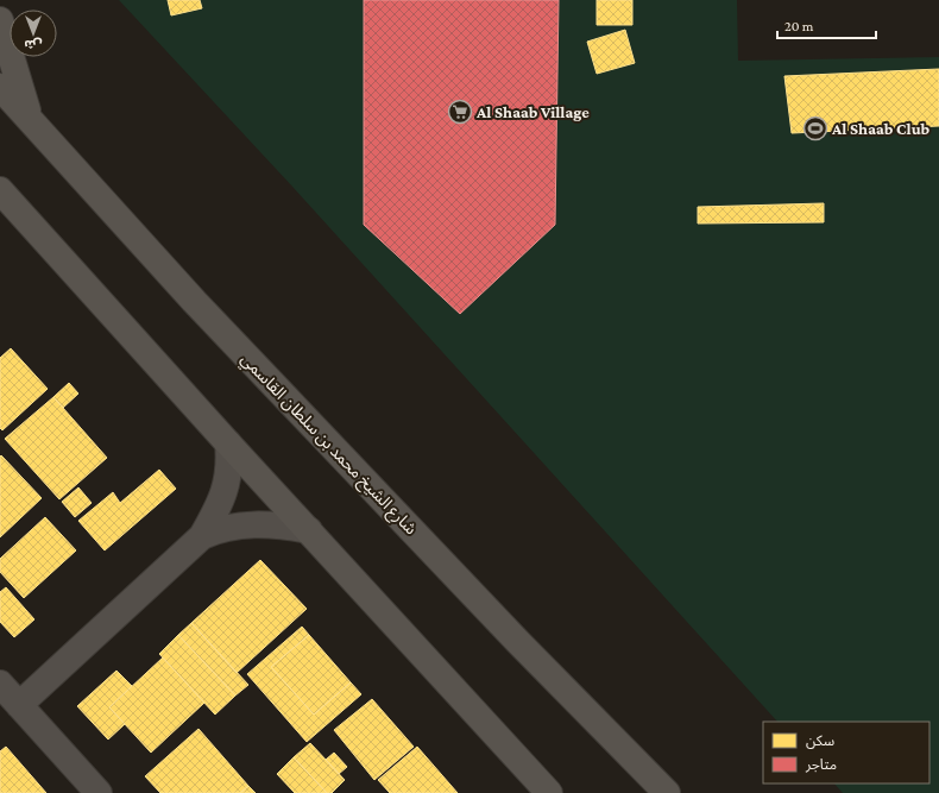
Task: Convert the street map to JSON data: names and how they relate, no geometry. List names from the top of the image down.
{
  "streets": {
    "main road": ["شارع الشيخ محمد بن سلطان القاسمي"]
  },
  "places": {
    "supermarket": ["Al Shaab Village"],
    "sports": ["Al Shaab Club"]
  },
  "legend": ["سكن", "متاجر"],
  "scale_bar": "20 m",
  "north": "bottom"
}
